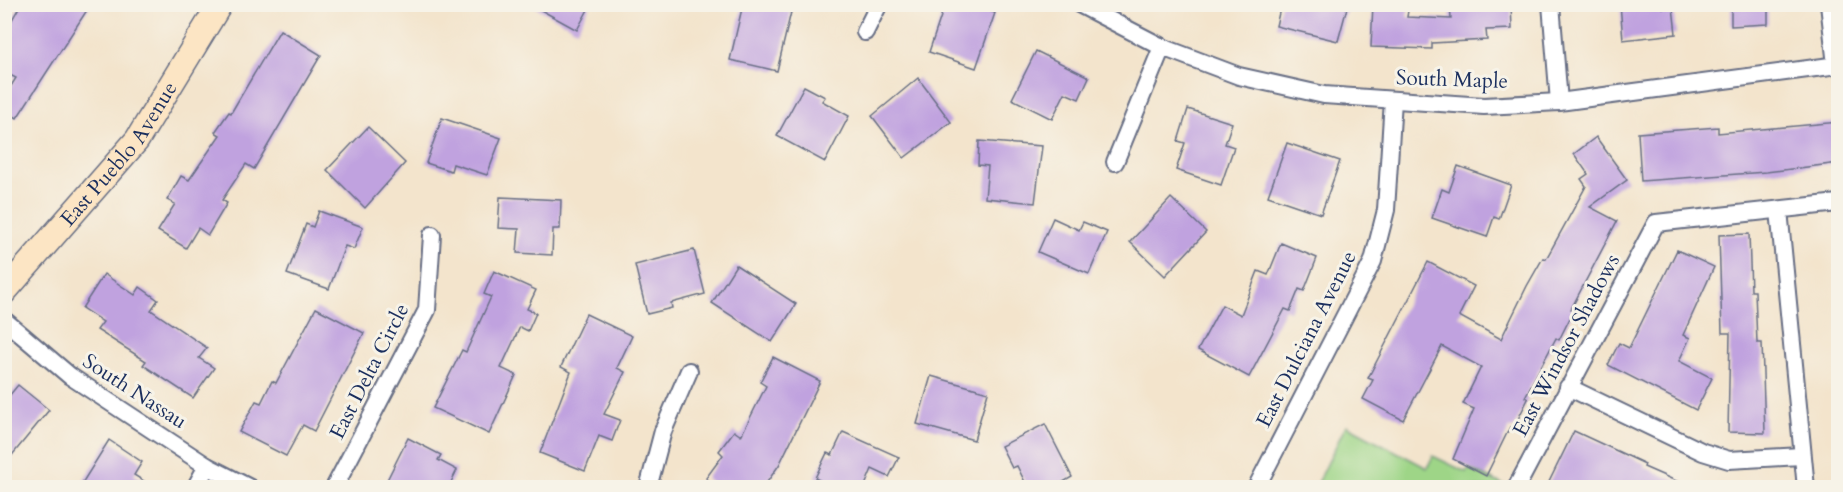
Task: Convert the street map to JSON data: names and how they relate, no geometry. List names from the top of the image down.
{
  "streets": {
    "street": [
      "South Maple",
      "East Pueblo Avenue",
      "East Dulciana Avenue",
      "East Windsor Shadows",
      "East Delta Circle",
      "South Nassau"
    ]
  },
  "crossings": [
    ["South Maple", "East Dulciana Avenue"]
  ]
}
